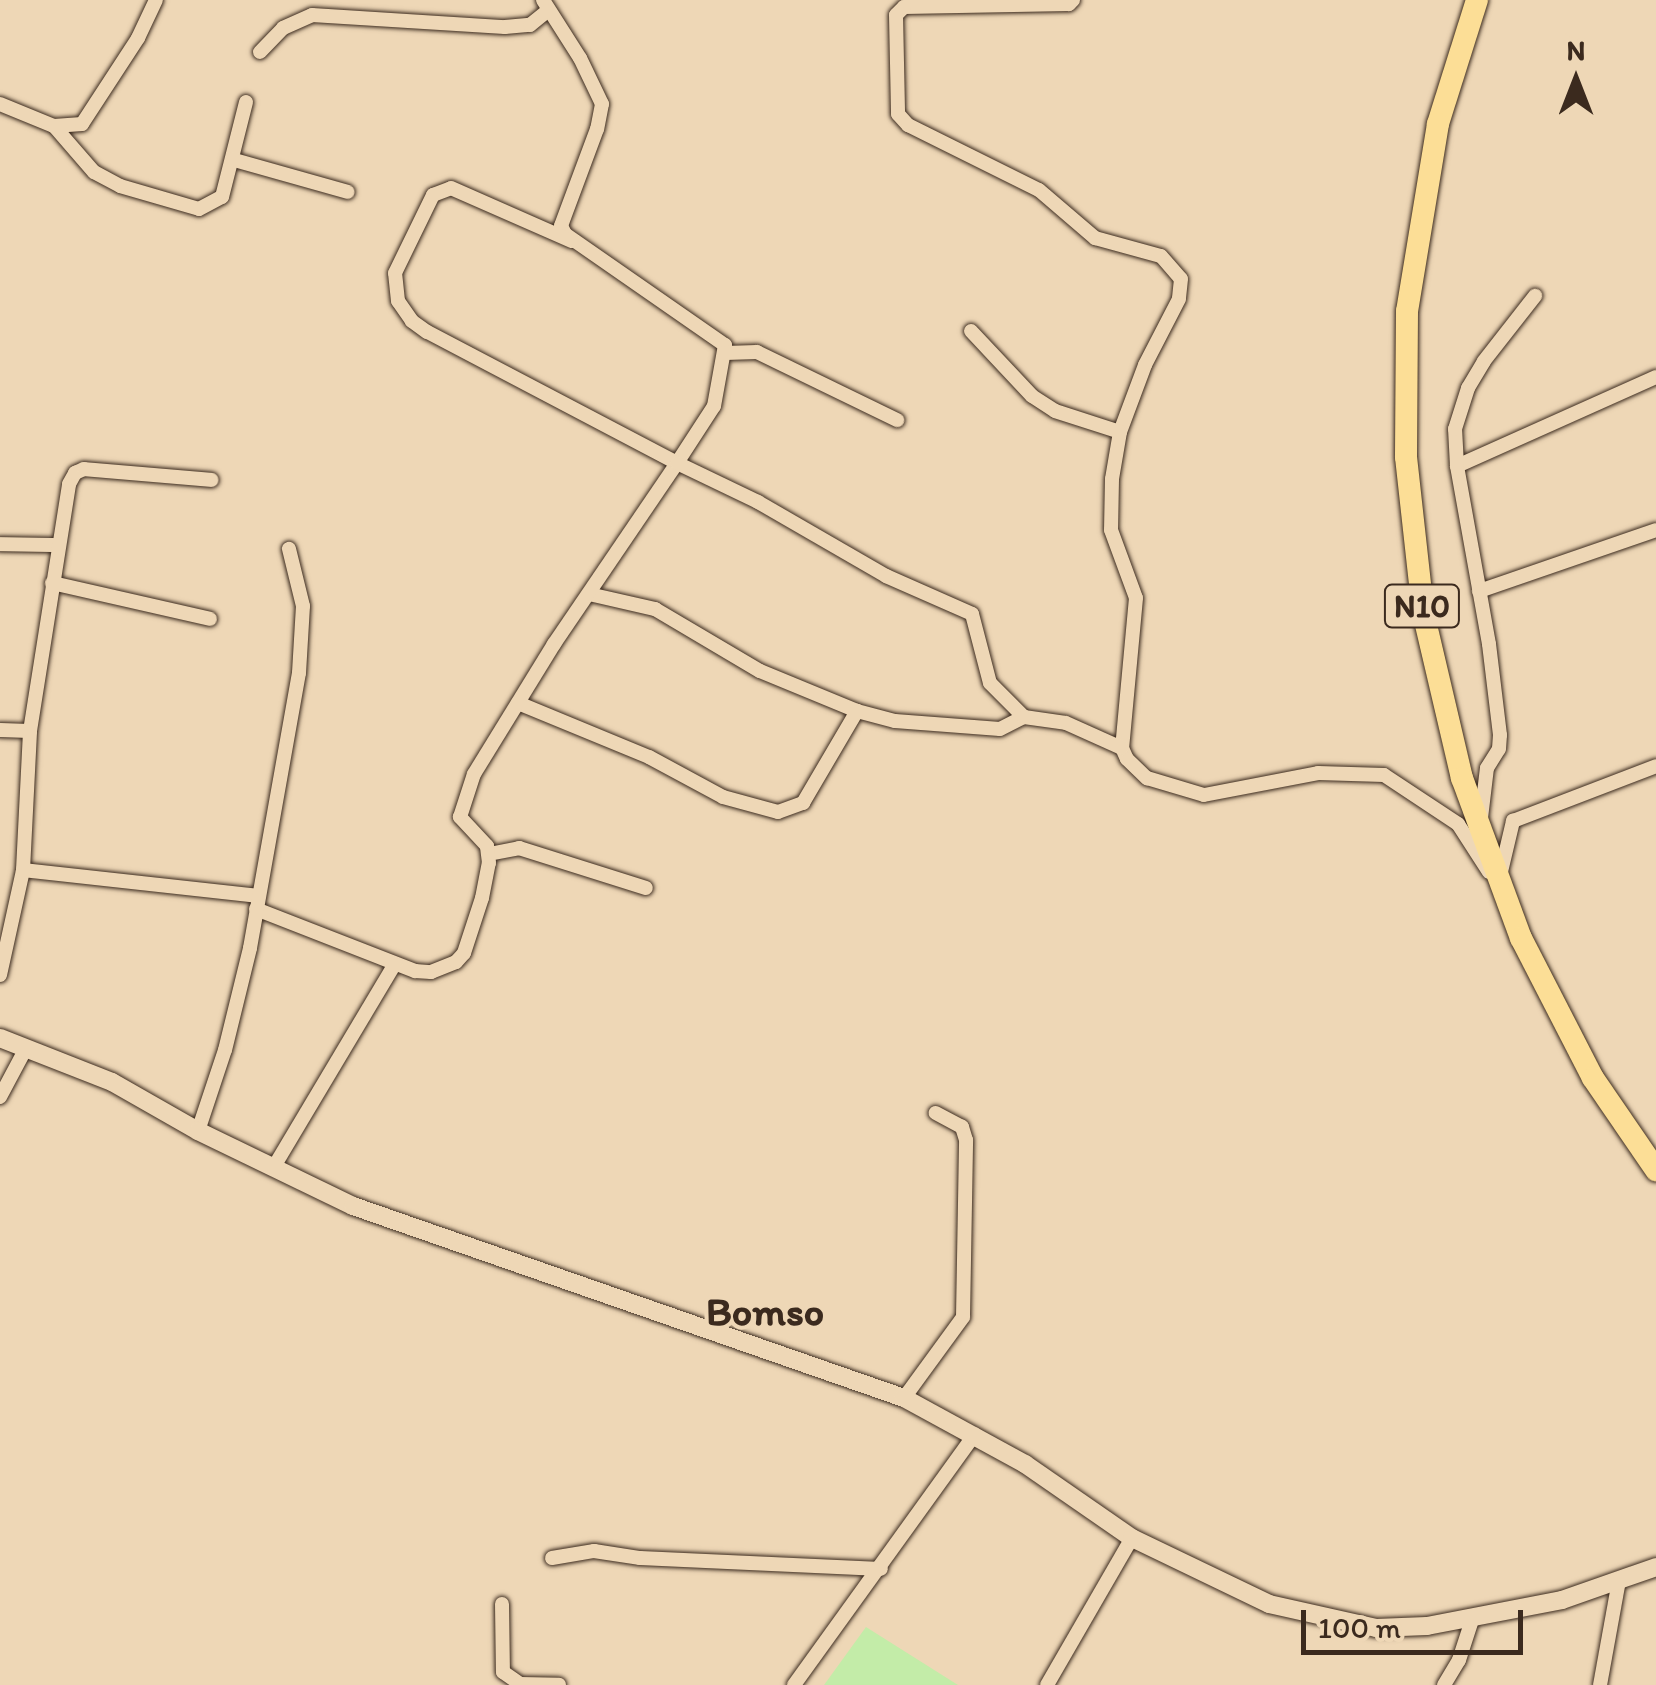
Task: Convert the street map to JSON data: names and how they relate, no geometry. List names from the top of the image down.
{
  "streets": {
    "highway": ["N10"]
  },
  "districts": ["Bomso"],
  "scale_bar": "100 m",
  "north": "top"
}
